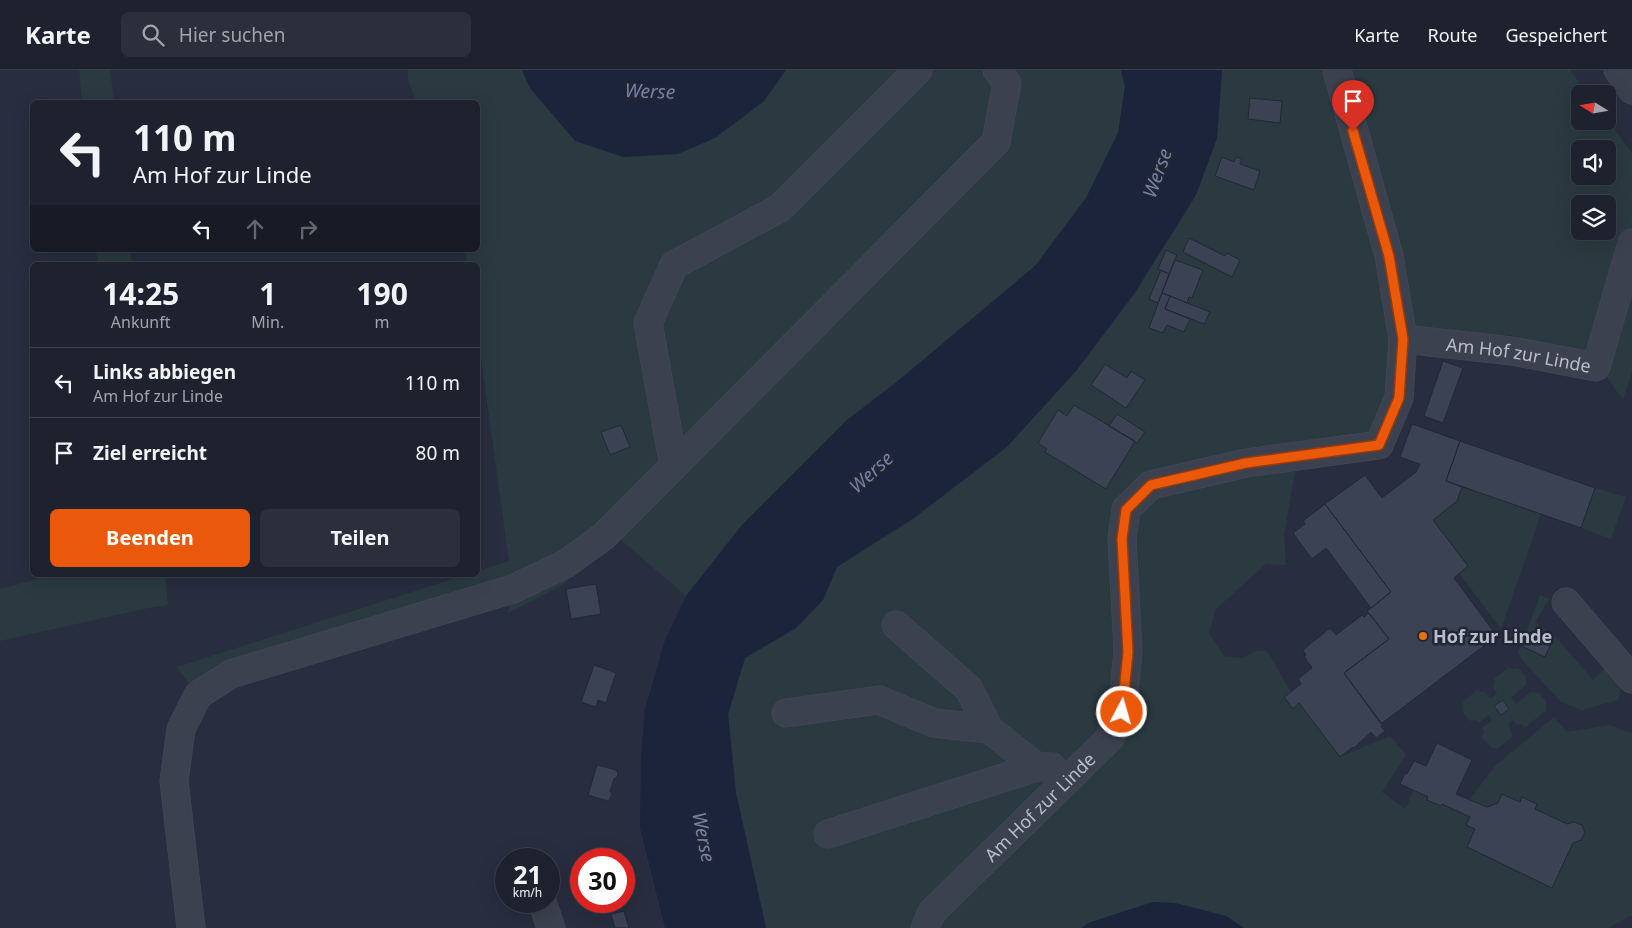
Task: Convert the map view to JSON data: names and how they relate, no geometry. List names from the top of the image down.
{
  "streets": {
    "street": ["Am Hof zur Linde"]
  },
  "water": ["Werse"],
  "places": ["Hof zur Linde"],
  "north": "left",
  "page": {
    "header": "Karte",
    "search": "Hier suchen",
    "nav": ["Karte", "Route", "Gespeichert"],
    "turn": ["110 m", "Am Hof zur Linde"],
    "eta": [
      "14:25",
      "Ankunft",
      "1",
      "Min.",
      "190",
      "m"
    ],
    "list": [
      {
        "name": "Links abbiegen",
        "note": "Am Hof zur Linde",
        "value": "110 m"
      },
      {
        "name": "Ziel erreicht",
        "value": "80 m"
      }
    ],
    "buttons": ["Beenden", "Teilen"],
    "speed": "21 km/h",
    "limit": "30"
  }
}
